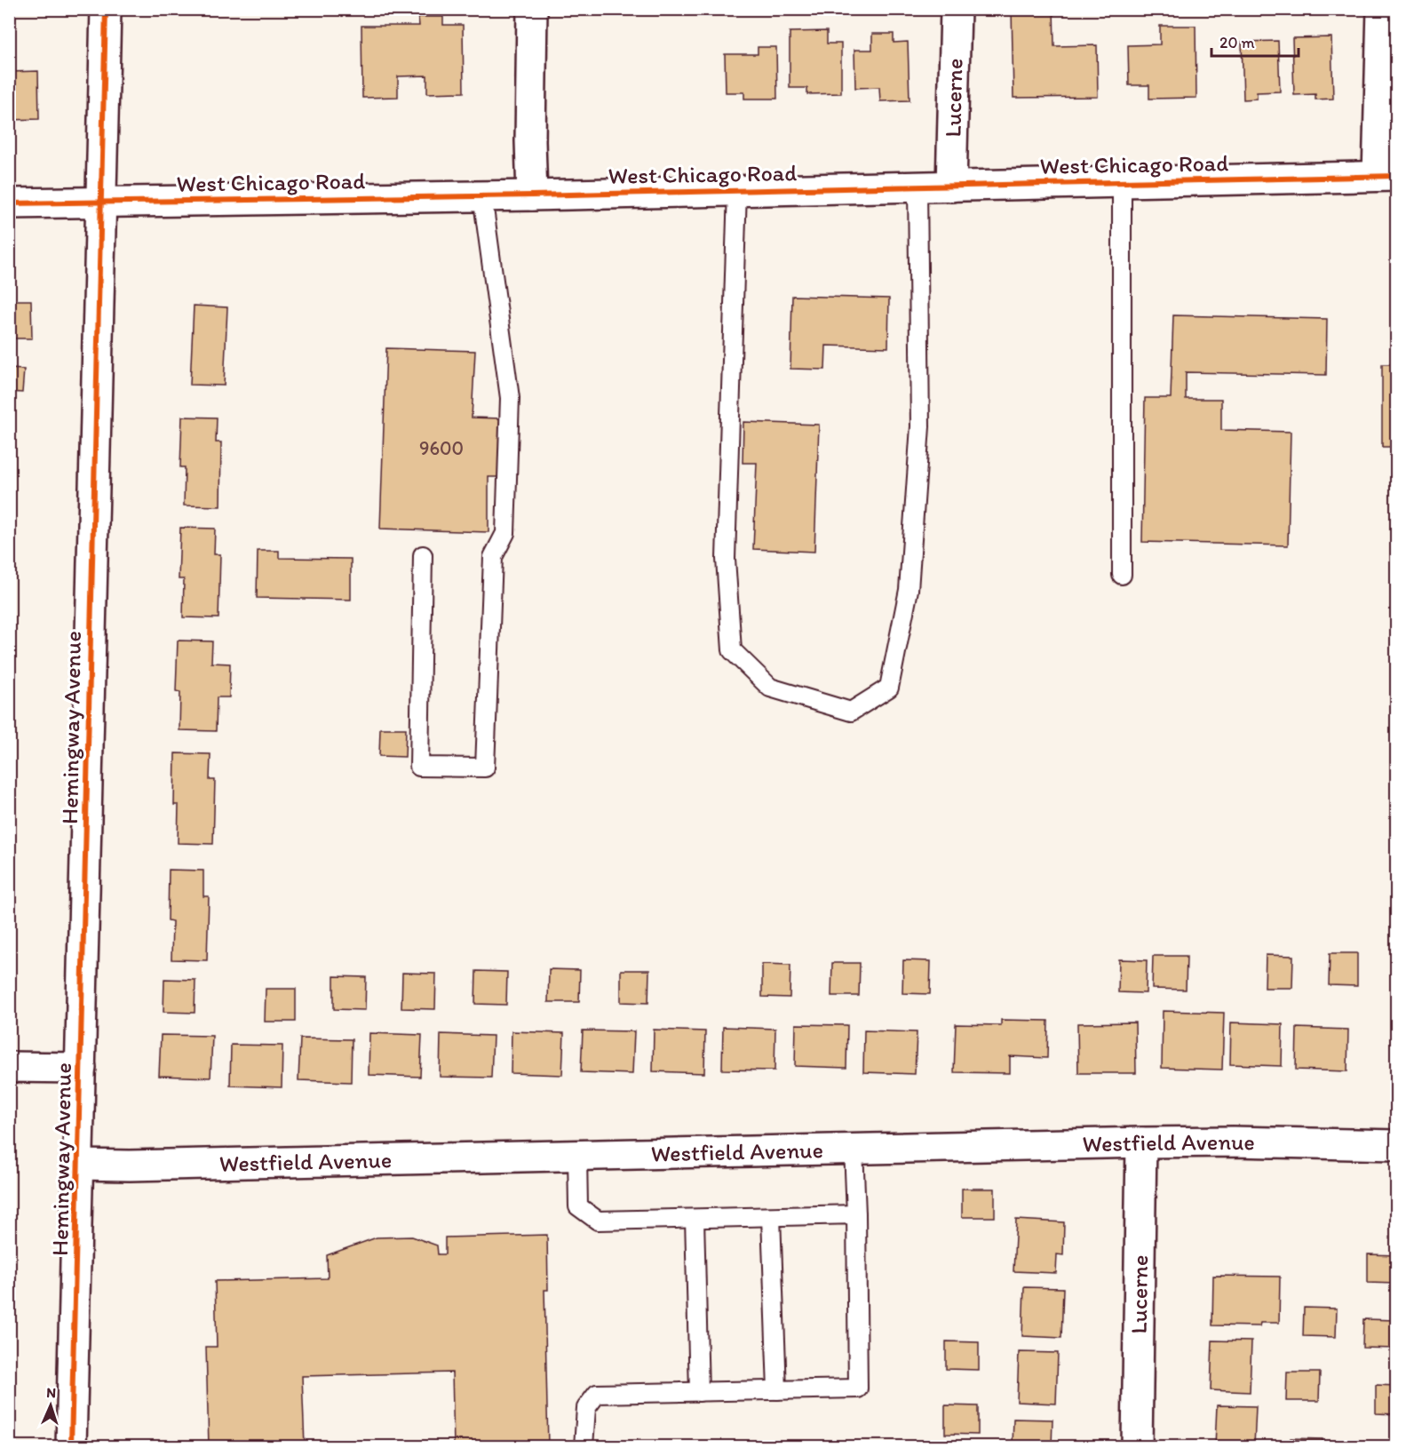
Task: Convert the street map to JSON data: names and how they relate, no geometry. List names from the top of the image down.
{
  "streets": {
    "street": [
      "Lucerne",
      "West Chicago Road",
      "Hemingway Avenue",
      "Westfield Avenue"
    ]
  },
  "crossings": [
    ["Lucerne", "West Chicago Road"],
    ["Lucerne", "Westfield Avenue"],
    ["West Chicago Road", "Hemingway Avenue"],
    ["Hemingway Avenue", "Westfield Avenue"]
  ],
  "house_numbers": ["9600"],
  "scale_bar": "20 m",
  "north": "top"
}
